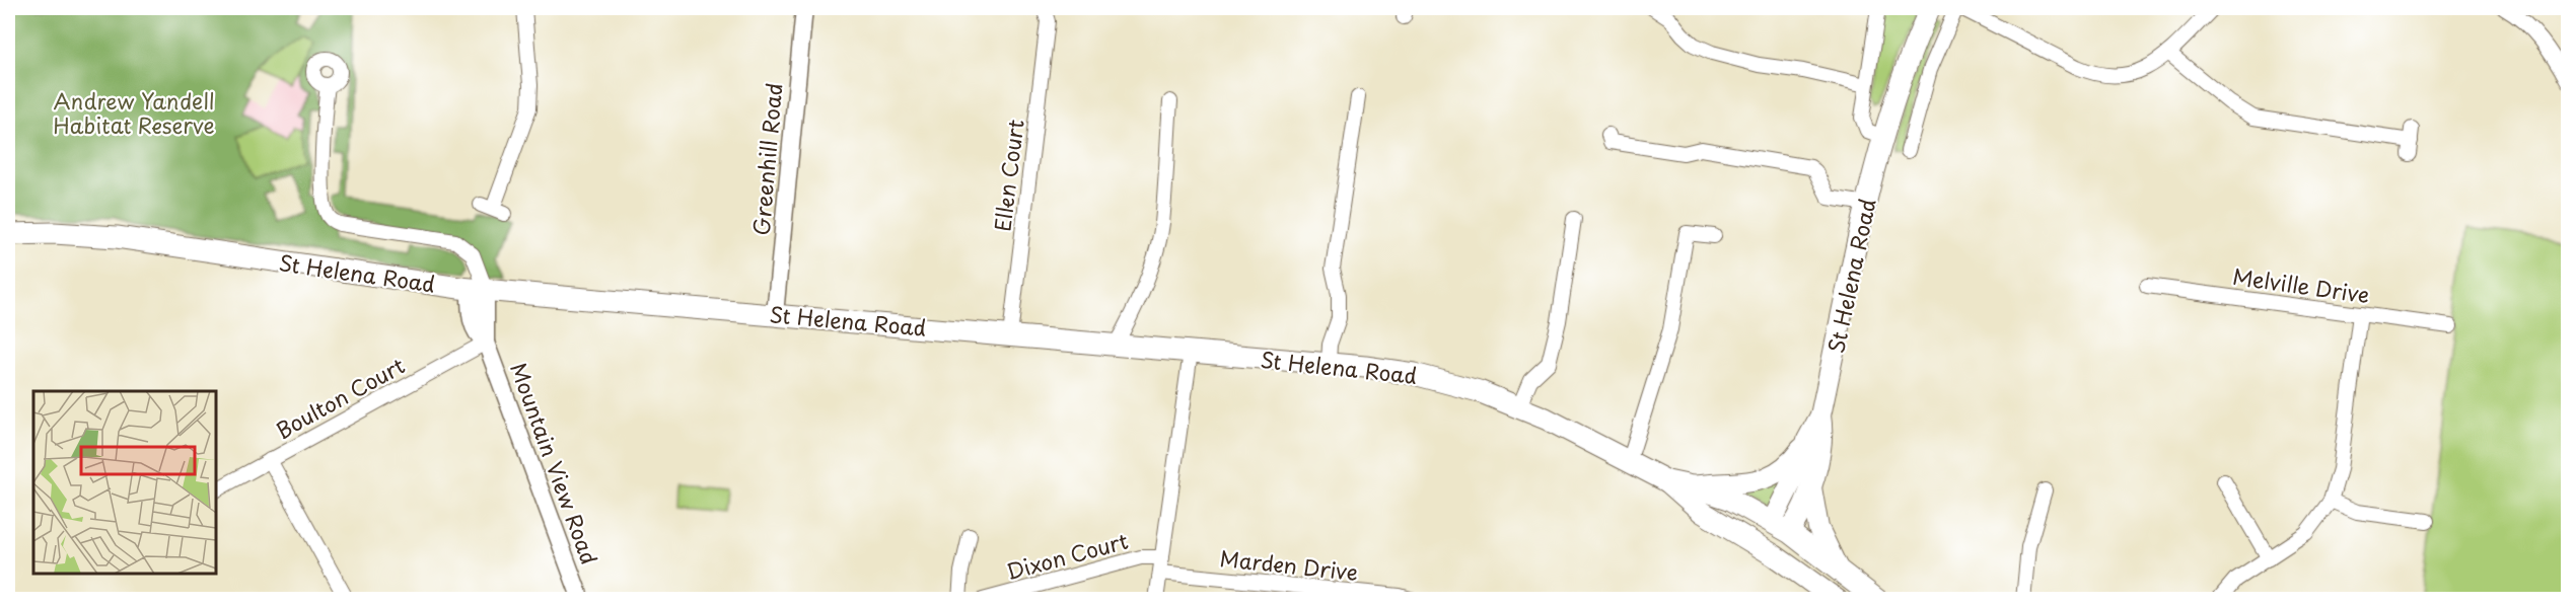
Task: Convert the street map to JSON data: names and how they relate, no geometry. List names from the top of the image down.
{
  "streets": {
    "main road": ["St Helena Road"],
    "street": [
      "Greenhill Road",
      "Ellen Court",
      "Melville Drive",
      "Boulton Court",
      "Mountain View Road",
      "Dixon Court",
      "Marden Drive"
    ]
  },
  "crossings": [
    ["Greenhill Road", "St Helena Road"],
    ["Ellen Court", "St Helena Road"],
    ["St Helena Road", "Mountain View Road"],
    ["Boulton Court", "Mountain View Road"]
  ],
  "parks": ["Andrew Yandell Habitat Reserve"]
}
